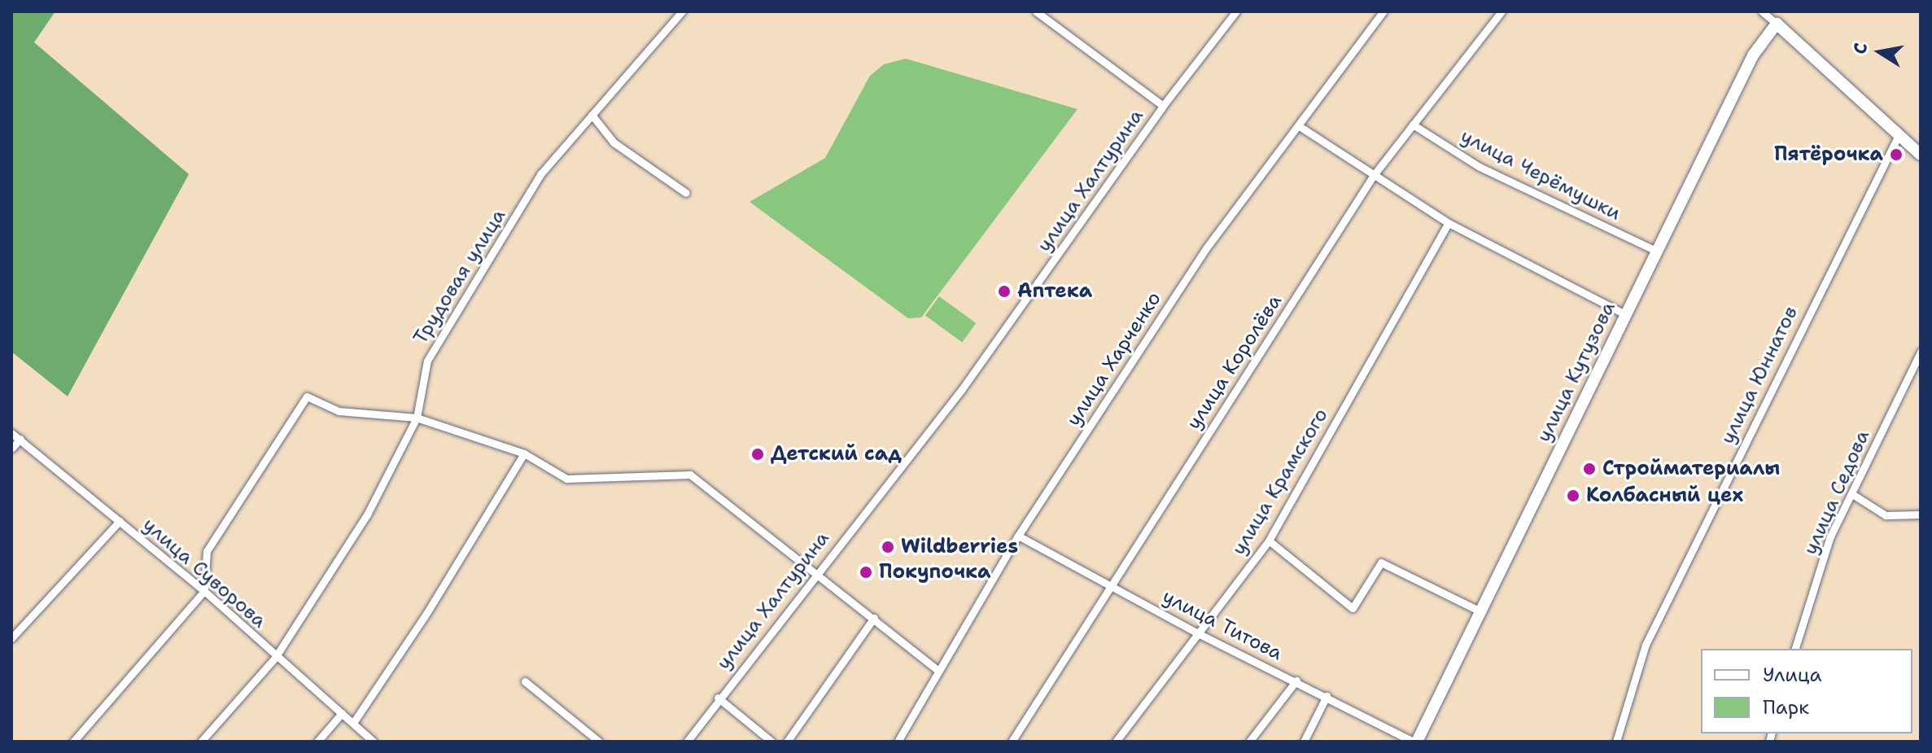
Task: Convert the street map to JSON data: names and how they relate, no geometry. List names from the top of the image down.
{
  "streets": {
    "main road": ["улица Кутузова"],
    "street": [
      "улица Черёмушки",
      "улица Халтурина",
      "Трудовая улица",
      "улица Харченко",
      "улица Королёва",
      "улица Юннатов",
      "улица Крамского",
      "улица Седова",
      "улица Суворова",
      "улица Титова"
    ]
  },
  "crossings": [
    ["улица Черёмушки", "улица Королёва"],
    ["улица Черёмушки", "улица Кутузова"],
    ["Трудовая улица", "улица Суворова"],
    ["улица Харченко", "улица Титова"],
    ["улица Королёва", "улица Титова"],
    ["улица Кутузова", "улица Титова"],
    ["улица Крамского", "улица Титова"]
  ],
  "places": [
    "Пятёрочка",
    "Аптека",
    "Детский сад",
    "Стройматериалы",
    "Колбасный цех",
    "Wildberries",
    "Покупочка"
  ],
  "legend": ["Улица", "Парк"],
  "north": "left"
}
